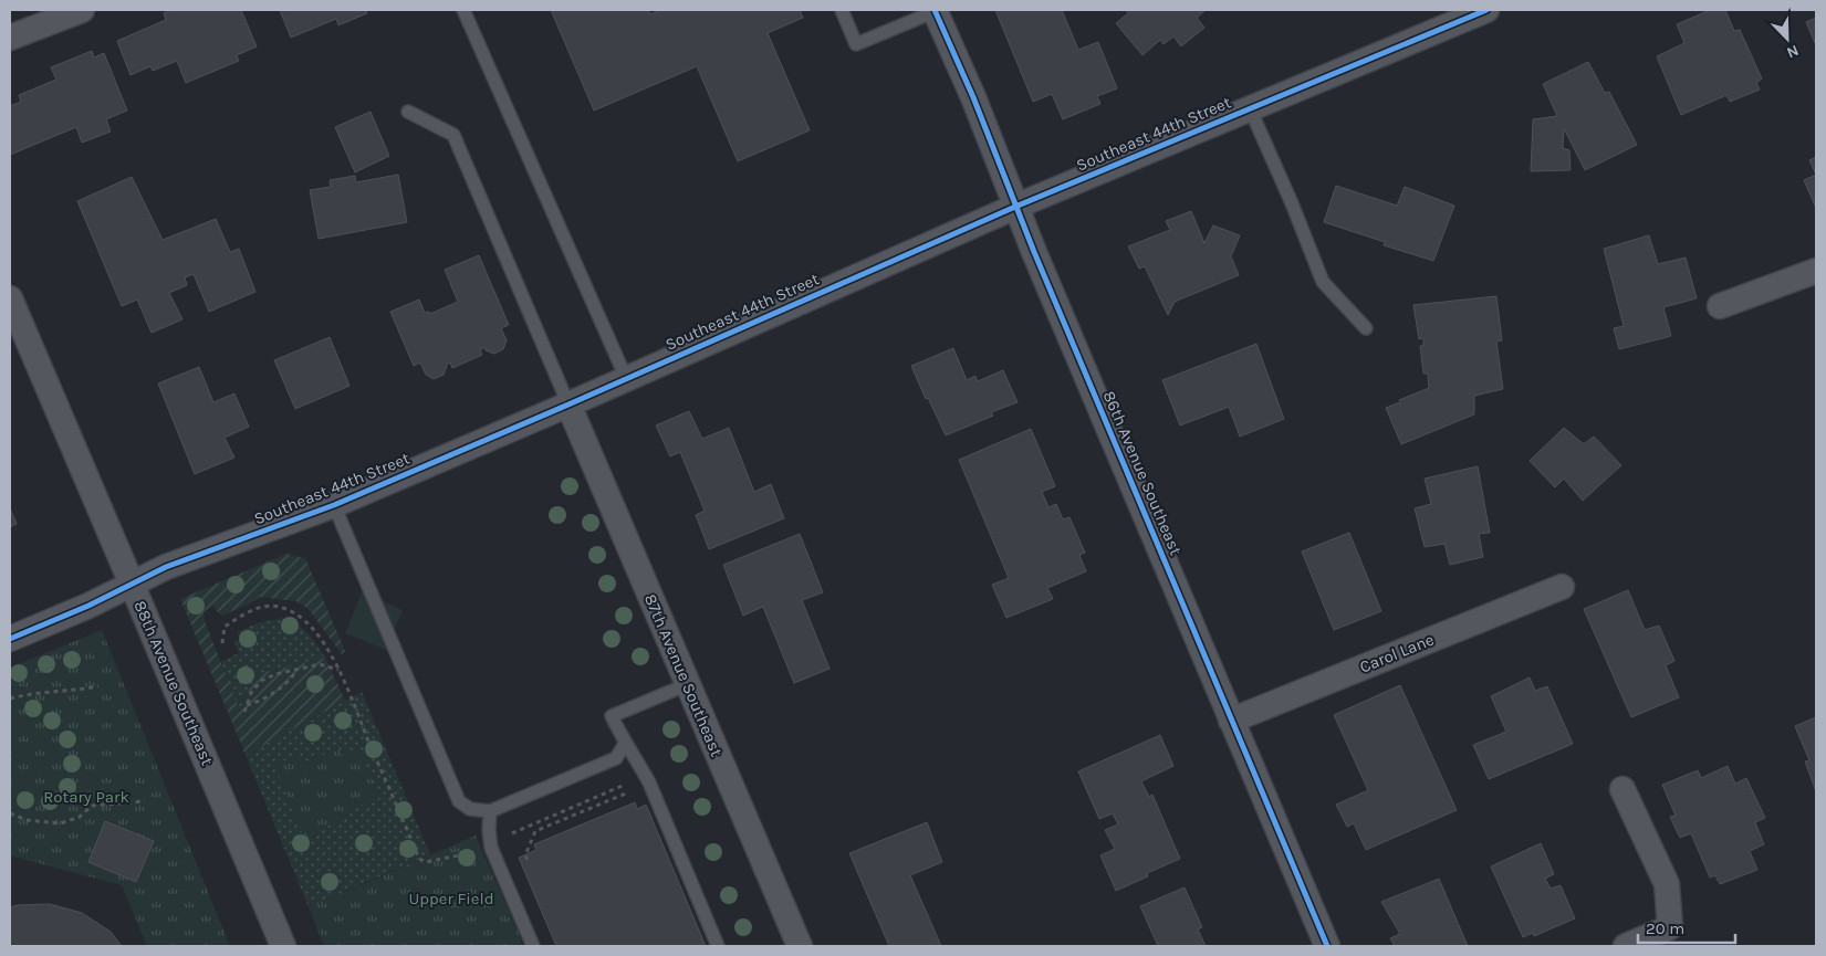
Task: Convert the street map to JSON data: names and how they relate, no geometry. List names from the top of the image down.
{
  "streets": {
    "street": [
      "Southeast 44th Street",
      "86th Avenue Southeast",
      "Carol Lane",
      "87th Avenue Southeast",
      "88th Avenue Southeast"
    ]
  },
  "crossings": [
    ["Southeast 44th Street", "86th Avenue Southeast"],
    ["Southeast 44th Street", "87th Avenue Southeast"],
    ["Southeast 44th Street", "88th Avenue Southeast"],
    ["86th Avenue Southeast", "Carol Lane"]
  ],
  "parks": ["Rotary Park", "Upper Field"],
  "scale_bar": "20 m",
  "north": "bottom right"
}
